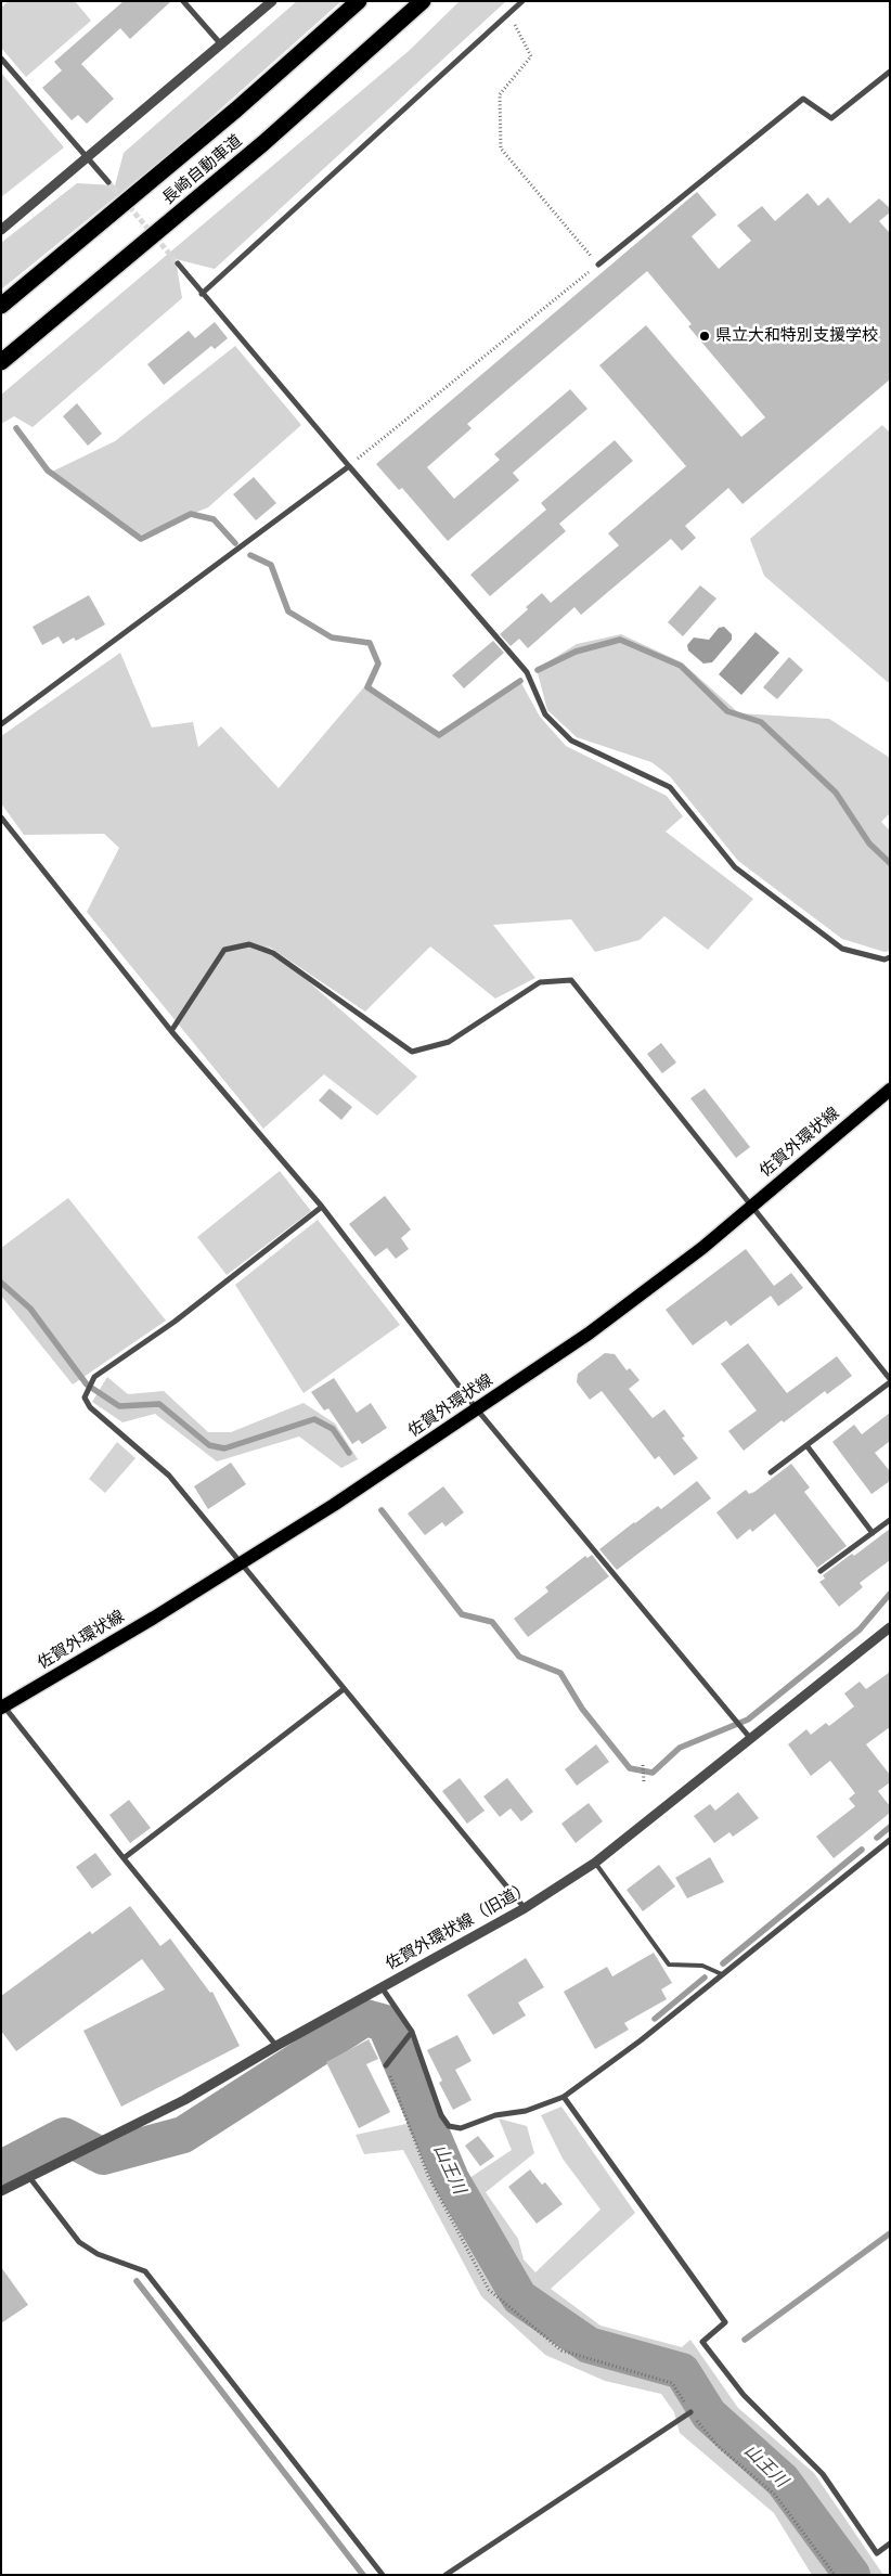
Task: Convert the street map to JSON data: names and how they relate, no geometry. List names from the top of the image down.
{
  "streets": {
    "highway": ["長崎自動車道"],
    "main road": ["佐賀外環状線"],
    "street": ["佐賀外環状線（旧道）"]
  },
  "water": ["山王川"],
  "places": ["県立大和特別支援学校"]
}
